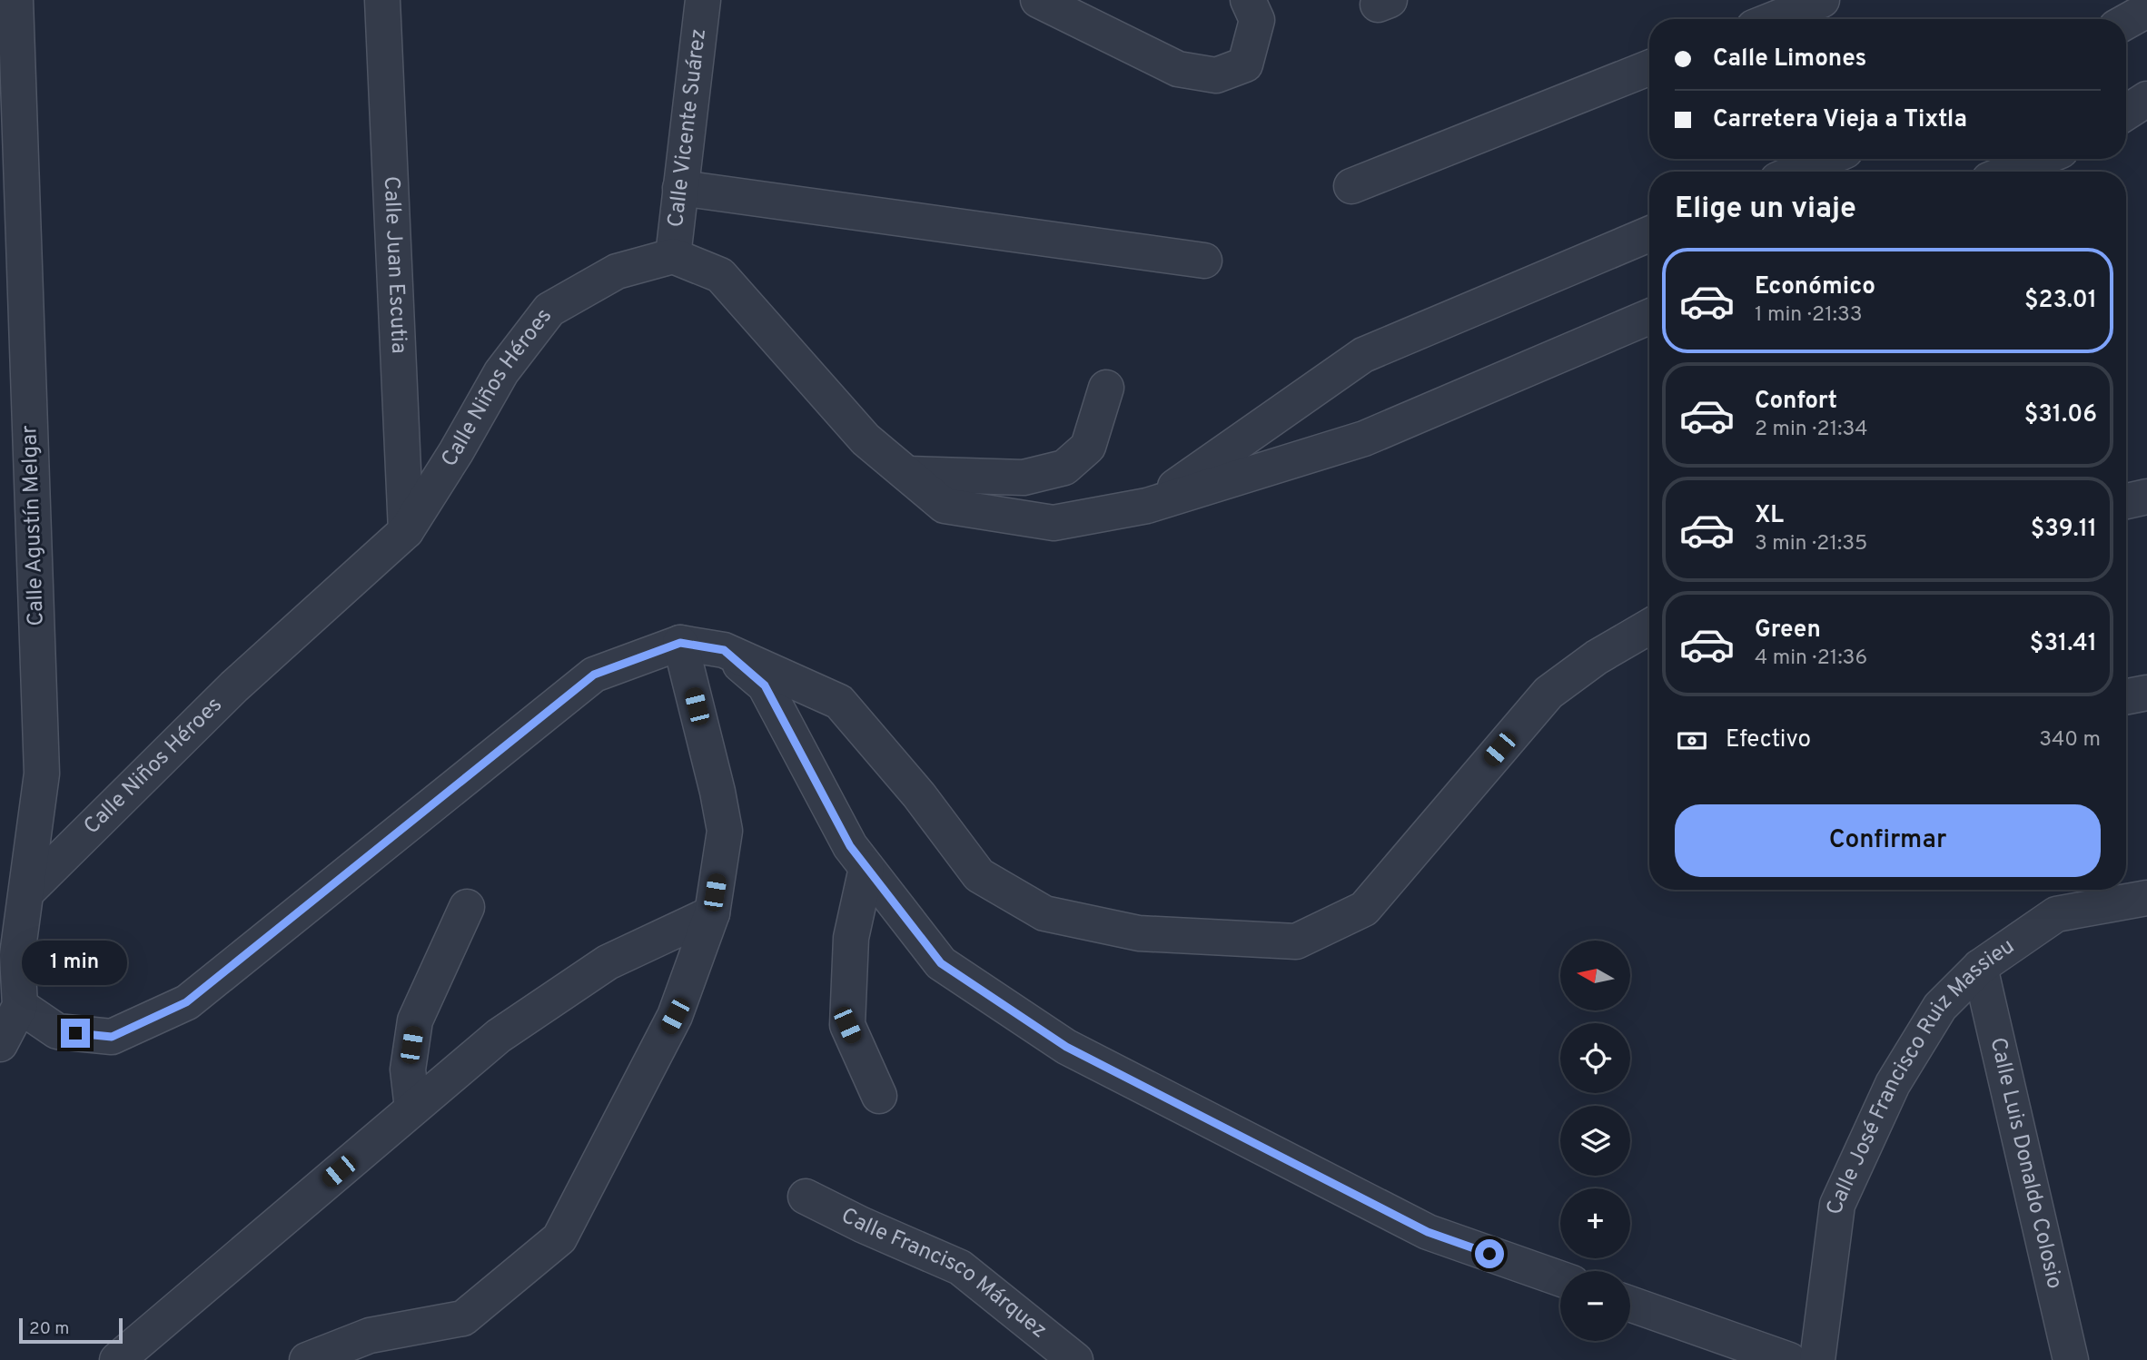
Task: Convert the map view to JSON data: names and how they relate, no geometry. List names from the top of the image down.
{
  "streets": {
    "street": [
      "Calle Vicente Suárez",
      "Calle Juan Escutia",
      "Calle Niños Héroes",
      "Calle Agustín Melgar",
      "Calle José Francisco Ruiz Massieu",
      "Calle Luis Donaldo Colosio",
      "Calle Francisco Márquez"
    ]
  },
  "crossings": [
    ["Calle Vicente Suárez", "Calle Niños Héroes"],
    ["Calle Juan Escutia", "Calle Niños Héroes"],
    ["Calle Niños Héroes", "Calle Agustín Melgar"],
    ["Calle José Francisco Ruiz Massieu", "Calle Luis Donaldo Colosio"]
  ],
  "scale_bar": "20 m",
  "north": "left",
  "page": {
    "banner": ["Calle Limones", "Carretera Vieja a Tixtla"],
    "heading": "Elige un viaje",
    "list": [
      {
        "name": "Económico",
        "note": "1 min · 21:33",
        "value": "$23.01"
      },
      {
        "name": "Confort",
        "note": "2 min · 21:34",
        "value": "$31.06"
      },
      {
        "name": "XL",
        "note": "3 min · 21:35",
        "value": "$39.11"
      },
      {
        "name": "Green",
        "note": "4 min · 21:36",
        "value": "$31.41"
      }
    ],
    "pay": ["Efectivo", "340 m"],
    "buttons": "Confirmar",
    "map_buttons": ["+", "−"],
    "bubble": "1 min",
    "scale": "20 m"
  }
}
